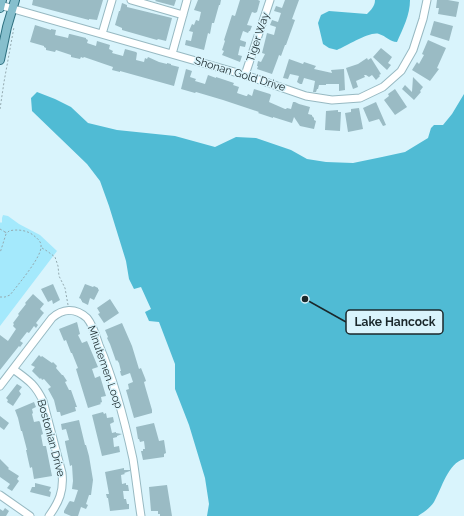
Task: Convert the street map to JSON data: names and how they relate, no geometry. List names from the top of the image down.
{
  "streets": {
    "street": [
      "Tiger Way",
      "Shonan Gold Drive",
      "Minutemen Loop",
      "Bostonian Drive"
    ]
  },
  "crossings": [
    ["Tiger Way", "Shonan Gold Drive"],
    ["Minutemen Loop", "Bostonian Drive"]
  ],
  "places": ["Lake Hancock"]
}
